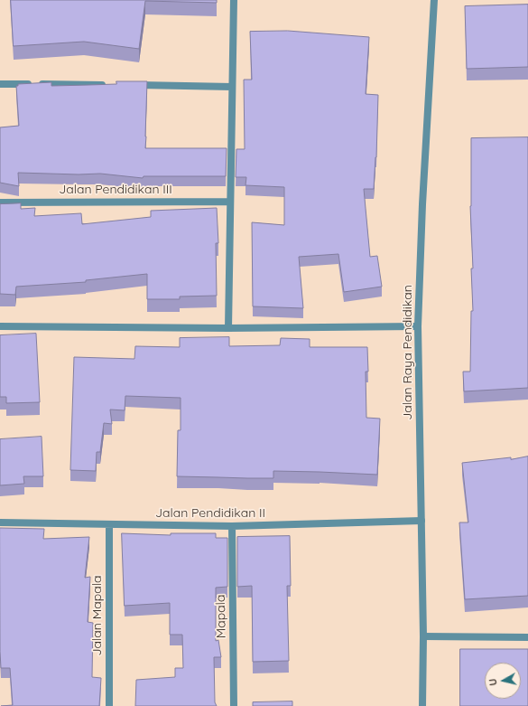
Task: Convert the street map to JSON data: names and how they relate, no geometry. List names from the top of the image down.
{
  "streets": {
    "street": [
      "Jalan Pendidikan III",
      "Jalan Raya Pendidikan",
      "Jalan Pendidikan II",
      "Jalan Mapala",
      "Mapala"
    ]
  },
  "crossings": [
    ["Jalan Raya Pendidikan", "Jalan Pendidikan II"],
    ["Jalan Pendidikan II", "Jalan Mapala"],
    ["Jalan Pendidikan II", "Mapala"]
  ],
  "north": "left"
}
